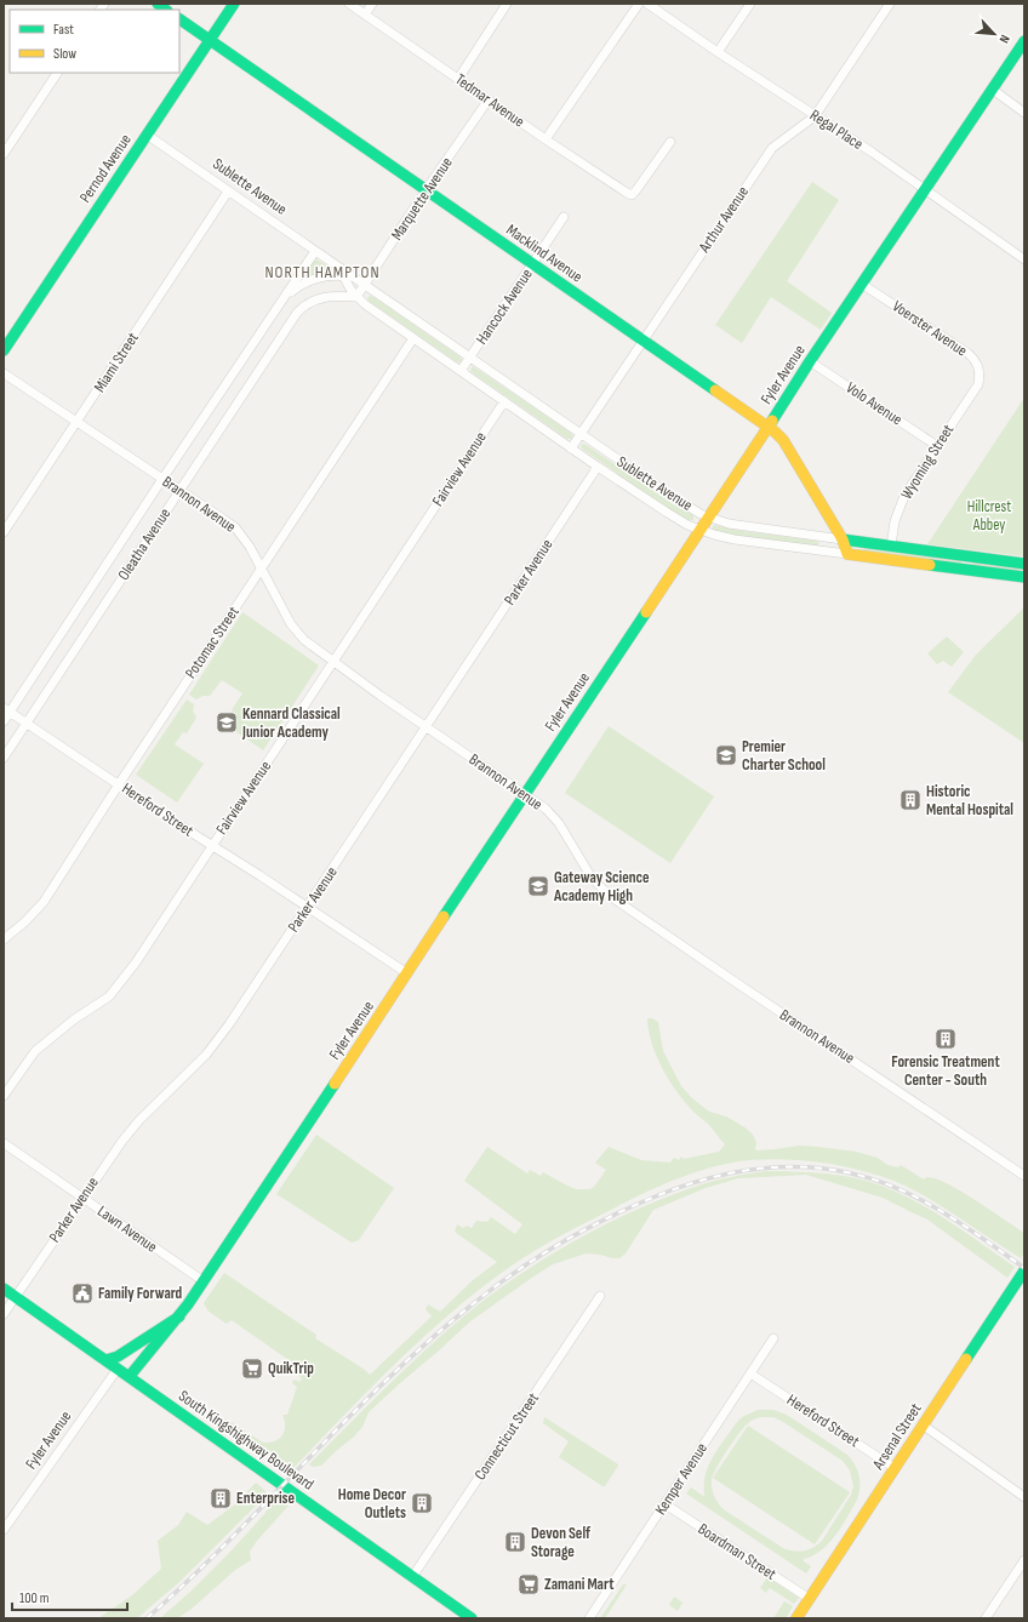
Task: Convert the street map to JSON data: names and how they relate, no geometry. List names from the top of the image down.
{
  "streets": {
    "street": [
      "Tedmar Avenue",
      "Regal Place",
      "Pernod Avenue",
      "Sublette Avenue",
      "Marquette Avenue",
      "Arthur Avenue",
      "Macklind Avenue",
      "Hancock Avenue",
      "Voerster Avenue",
      "Miami Street",
      "Fyler Avenue",
      "Volo Avenue",
      "Wyoming Street",
      "Fairview Avenue",
      "Brannon Avenue",
      "Oleatha Avenue",
      "Parker Avenue",
      "Potomac Street",
      "Hereford Street",
      "Lawn Avenue",
      "Connecticut Street",
      "Arsenal Street",
      "South Kingshighway Boulevard",
      "Kemper Avenue",
      "Boardman Street"
    ]
  },
  "crossings": [
    ["Tedmar Avenue", "Marquette Avenue"],
    ["Regal Place", "Arthur Avenue"],
    ["Regal Place", "Fyler Avenue"],
    ["Pernod Avenue", "Sublette Avenue"],
    ["Pernod Avenue", "Macklind Avenue"],
    ["Sublette Avenue", "Marquette Avenue"],
    ["Sublette Avenue", "Arthur Avenue"],
    ["Sublette Avenue", "Macklind Avenue"],
    ["Sublette Avenue", "Hancock Avenue"],
    ["Sublette Avenue", "Miami Street"],
    ["Sublette Avenue", "Fyler Avenue"],
    ["Sublette Avenue", "Wyoming Street"],
    ["Sublette Avenue", "Fairview Avenue"],
    ["Sublette Avenue", "Oleatha Avenue"],
    ["Sublette Avenue", "Parker Avenue"],
    ["Sublette Avenue", "Potomac Street"],
    ["Marquette Avenue", "Macklind Avenue"],
    ["Marquette Avenue", "Oleatha Avenue"],
    ["Arthur Avenue", "Macklind Avenue"],
    ["Macklind Avenue", "Hancock Avenue"],
    ["Macklind Avenue", "Fyler Avenue"],
    ["Voerster Avenue", "Fyler Avenue"],
    ["Voerster Avenue", "Wyoming Street"],
    ["Miami Street", "Brannon Avenue"],
    ["Fyler Avenue", "Volo Avenue"],
    ["Fyler Avenue", "Brannon Avenue"],
    ["Fyler Avenue", "Hereford Street"],
    ["Fyler Avenue", "Lawn Avenue"],
    ["Fyler Avenue", "South Kingshighway Boulevard"],
    ["Volo Avenue", "Wyoming Street"],
    ["Fairview Avenue", "Brannon Avenue"],
    ["Fairview Avenue", "Hereford Street"],
    ["Brannon Avenue", "Oleatha Avenue"],
    ["Brannon Avenue", "Parker Avenue"],
    ["Brannon Avenue", "Potomac Street"],
    ["Oleatha Avenue", "Hereford Street"],
    ["Parker Avenue", "Hereford Street"],
    ["Parker Avenue", "Lawn Avenue"],
    ["Parker Avenue", "South Kingshighway Boulevard"],
    ["Potomac Street", "Hereford Street"],
    ["Hereford Street", "Arsenal Street"],
    ["Hereford Street", "Kemper Avenue"],
    ["Connecticut Street", "South Kingshighway Boulevard"],
    ["Arsenal Street", "Boardman Street"],
    ["Kemper Avenue", "Boardman Street"]
  ],
  "districts": ["NORTH HAMPTON"],
  "parks": ["Hillcrest Abbey"],
  "places": {
    "school or university": ["Kennard Classical Junior Academy", "Premier Charter School", "Gateway Science Academy High"],
    "building": [
      "Historic Mental Hospital",
      "Forensic Treatment Center - South",
      "Enterprise",
      "Home Decor Outlets",
      "Devon Self Storage"
    ],
    "public building": ["Family Forward"],
    "supermarket": ["QuikTrip", "Zamani Mart"]
  },
  "legend": ["Fast", "Slow"],
  "scale_bar": "100 m",
  "north": "bottom right"
}
